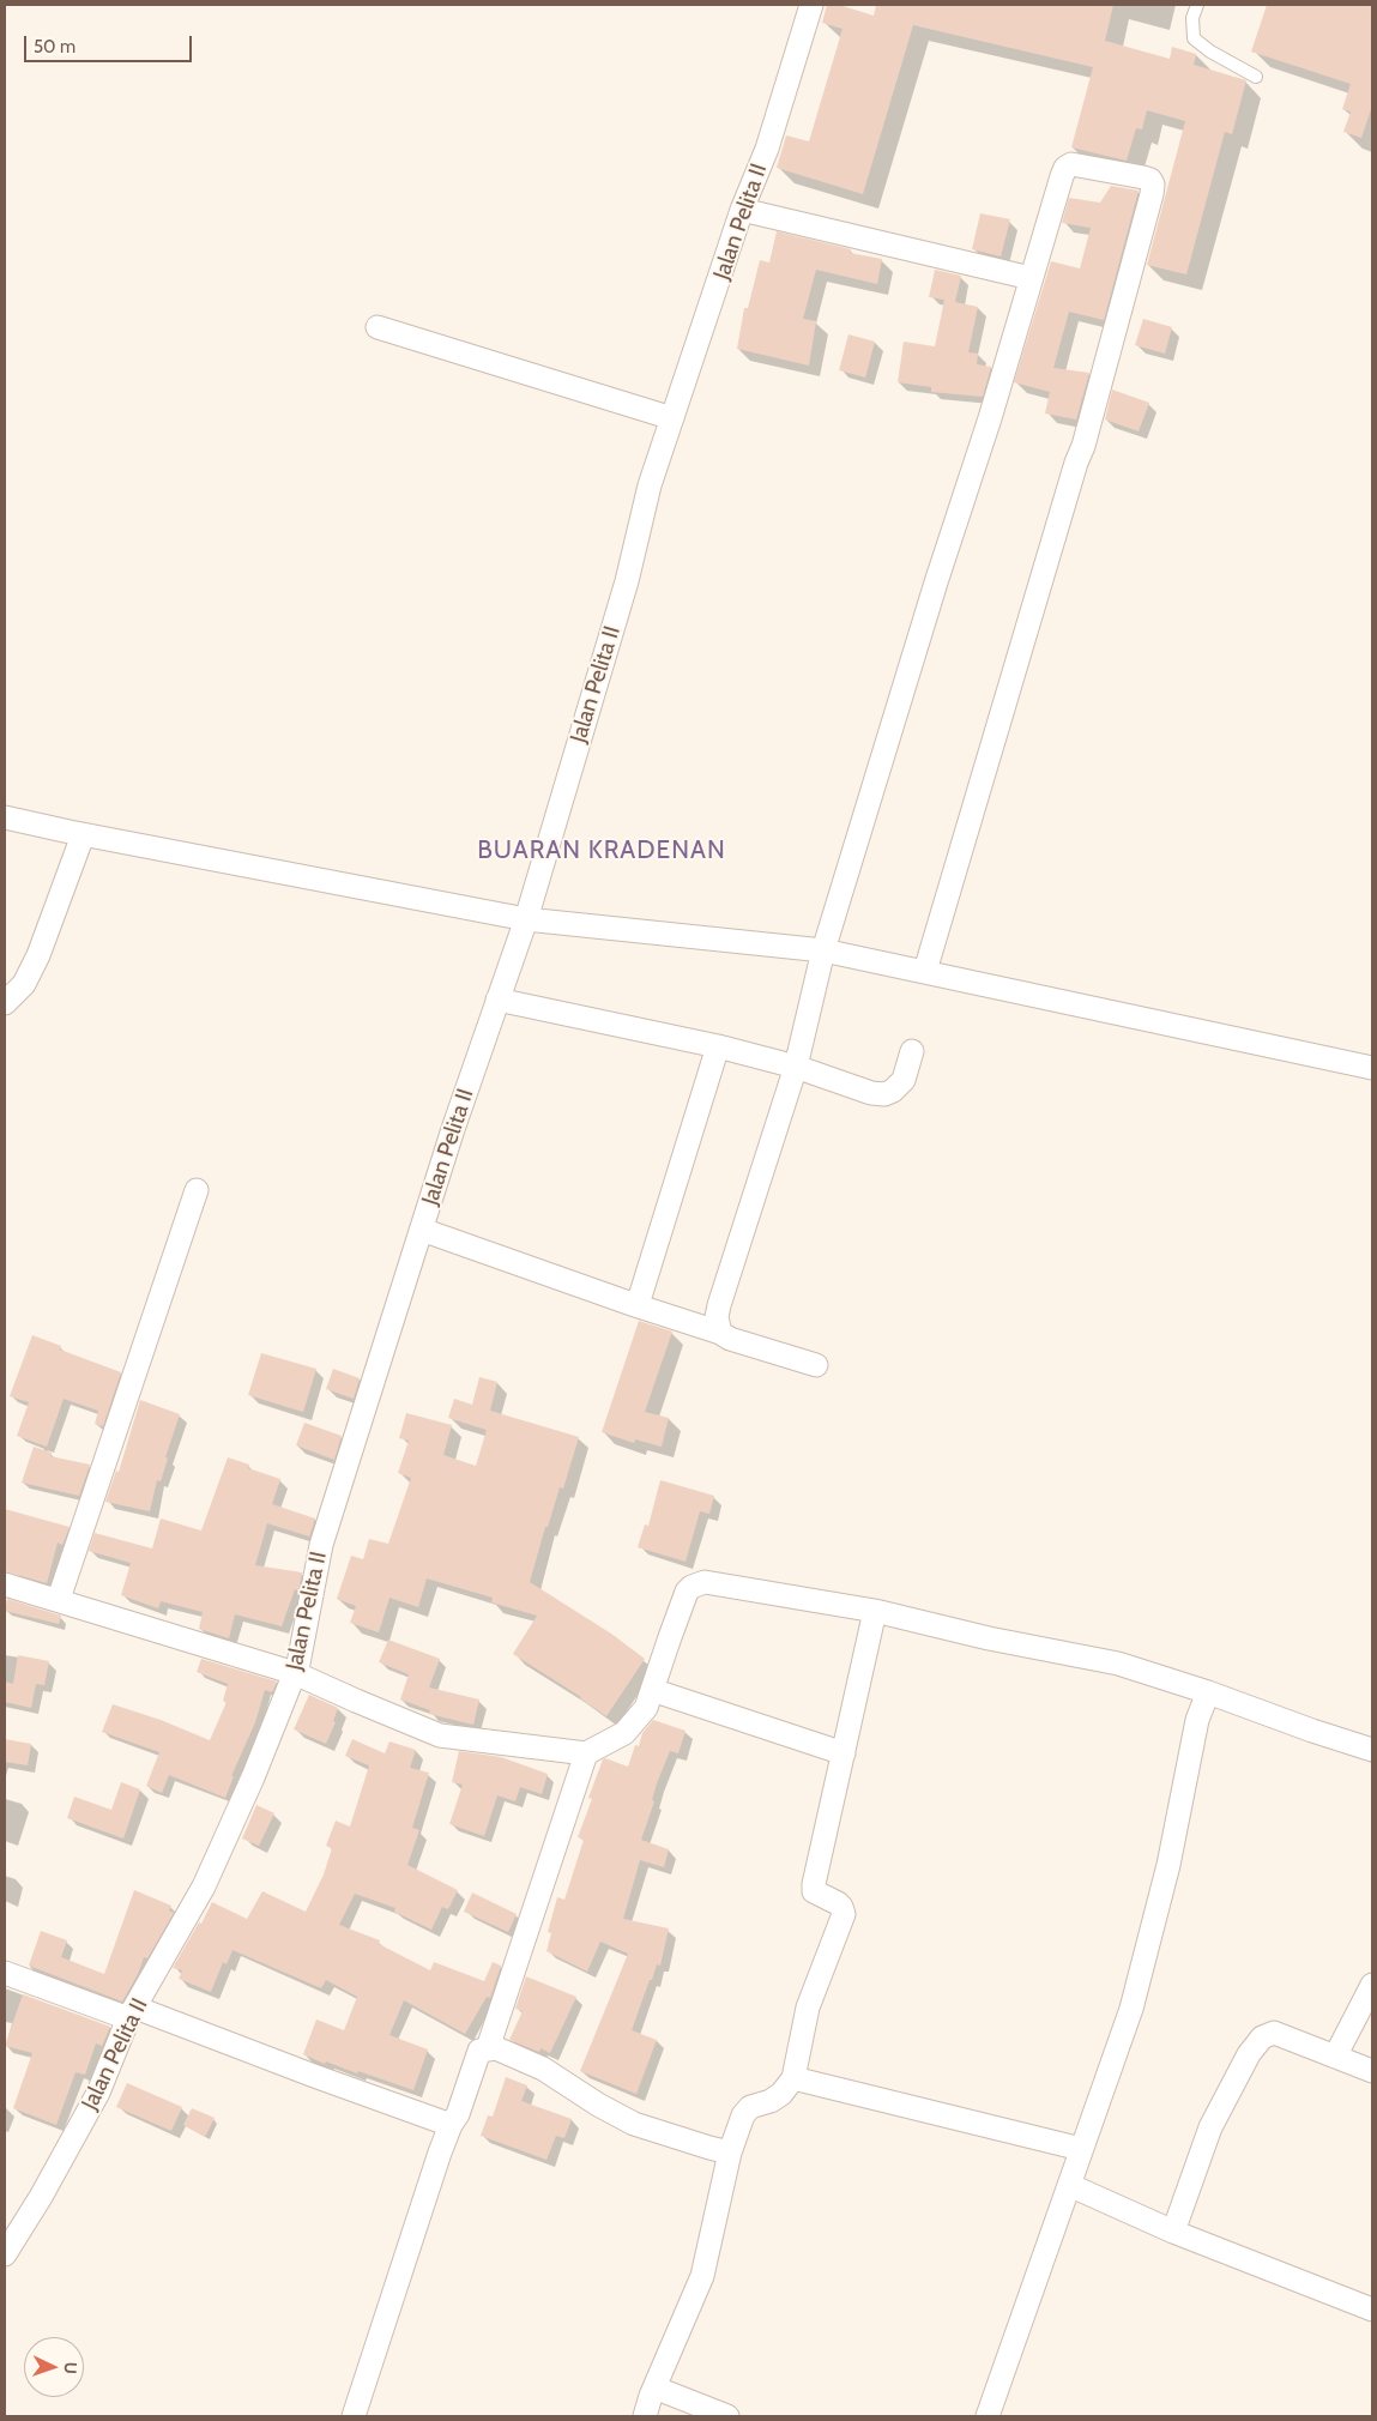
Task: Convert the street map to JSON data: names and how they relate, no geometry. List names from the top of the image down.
{
  "streets": {
    "street": ["Jalan Pelita II"]
  },
  "districts": ["BUARAN KRADENAN"],
  "scale_bar": "50 m",
  "north": "right"
}
